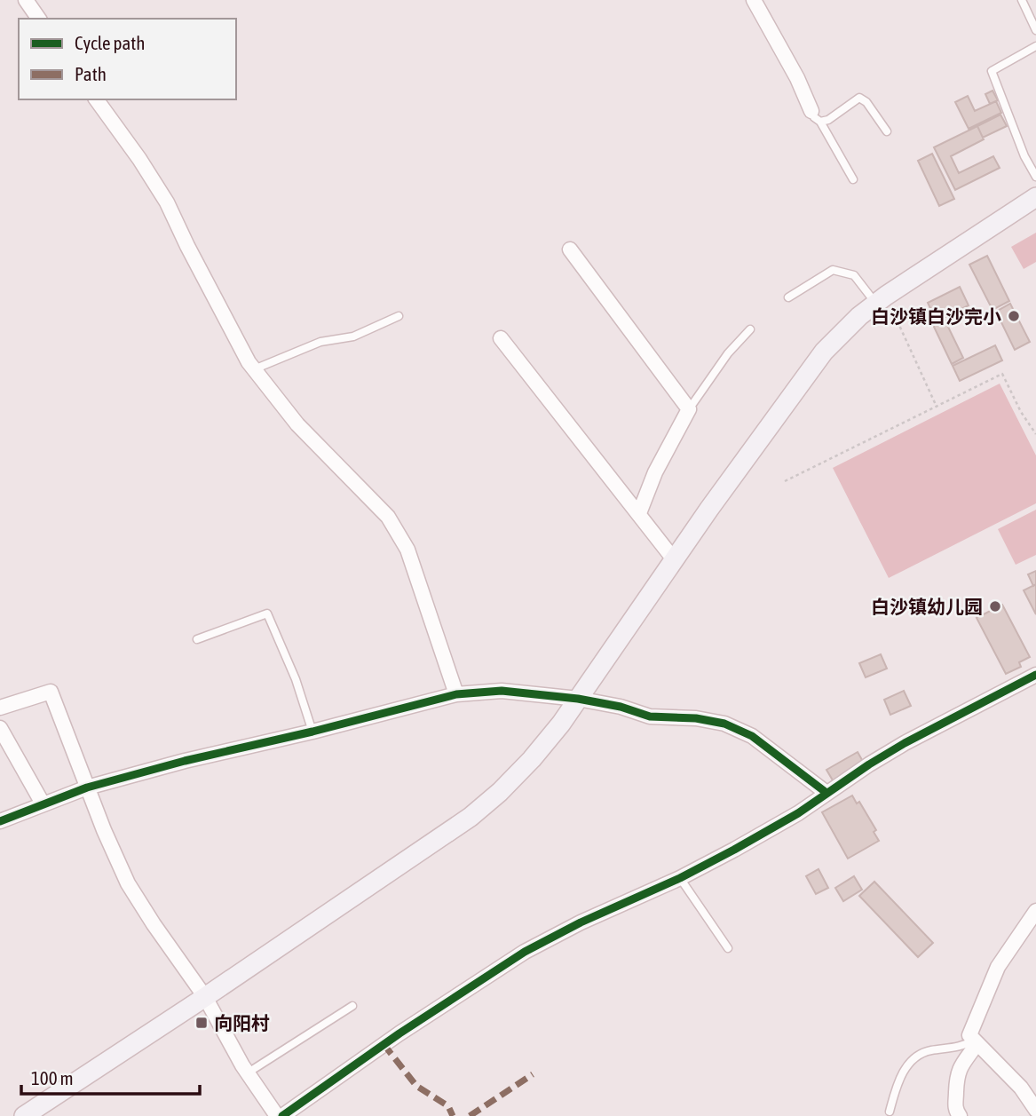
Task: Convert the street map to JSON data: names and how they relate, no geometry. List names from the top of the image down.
{
  "places": {
    "other": ["白沙镇白沙完小", "白沙镇幼儿园"],
    "transit": ["向阳村"]
  },
  "legend": ["Cycle path", "Path"],
  "scale_bar": "100 m"
}
